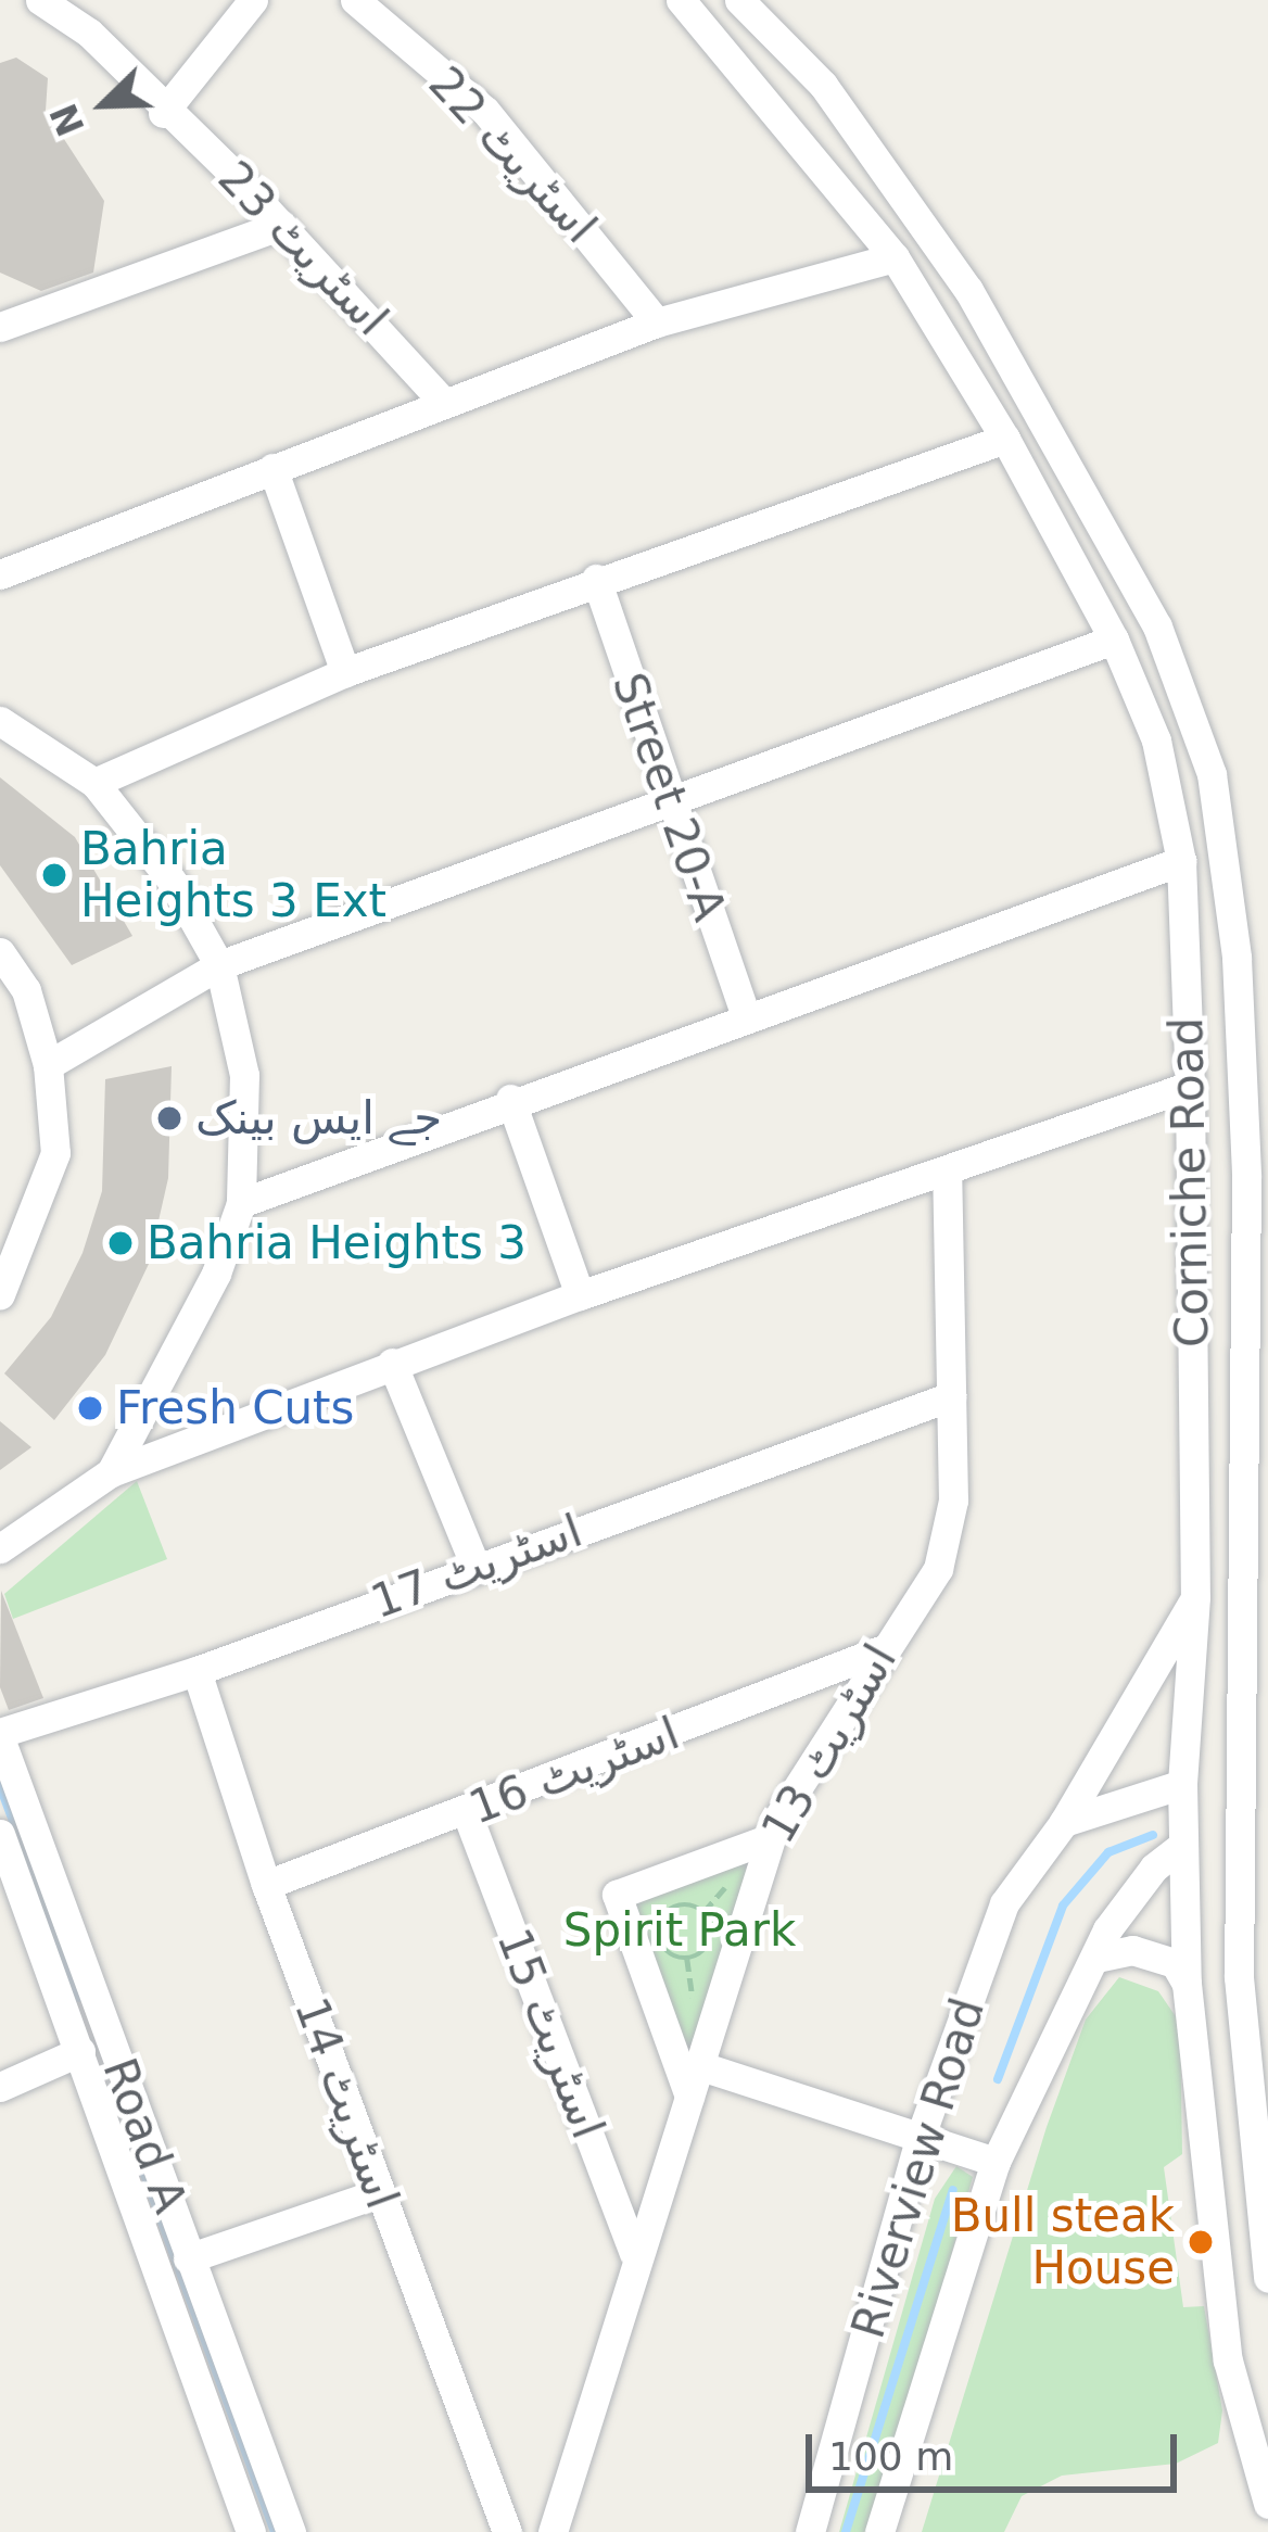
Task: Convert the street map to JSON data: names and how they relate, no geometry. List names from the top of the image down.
{
  "streets": {
    "street": [
      "اسٹریٹ 22",
      "اسٹریٹ 23",
      "Street 20-A",
      "Corniche Road",
      "اسٹریٹ 17",
      "اسٹریٹ 13",
      "اسٹریٹ 16",
      "اسٹریٹ 15",
      "اسٹریٹ 14",
      "Road A",
      "Riverview Road"
    ]
  },
  "crossings": [
    ["Corniche Road", "Riverview Road"],
    ["اسٹریٹ 17", "اسٹریٹ 13"],
    ["اسٹریٹ 17", "اسٹریٹ 14"],
    ["اسٹریٹ 17", "Road A"],
    ["اسٹریٹ 13", "اسٹریٹ 16"],
    ["اسٹریٹ 13", "اسٹریٹ 15"],
    ["اسٹریٹ 16", "اسٹریٹ 15"],
    ["اسٹریٹ 16", "اسٹریٹ 14"]
  ],
  "parks": ["Spirit Park"],
  "places": [
    "Bahria Heights 3 Ext",
    "جے ایس بینک",
    "Bahria Heights 3",
    "Fresh Cuts",
    "Bull steak House"
  ],
  "scale_bar": "100 m",
  "north": "bottom left"
}
